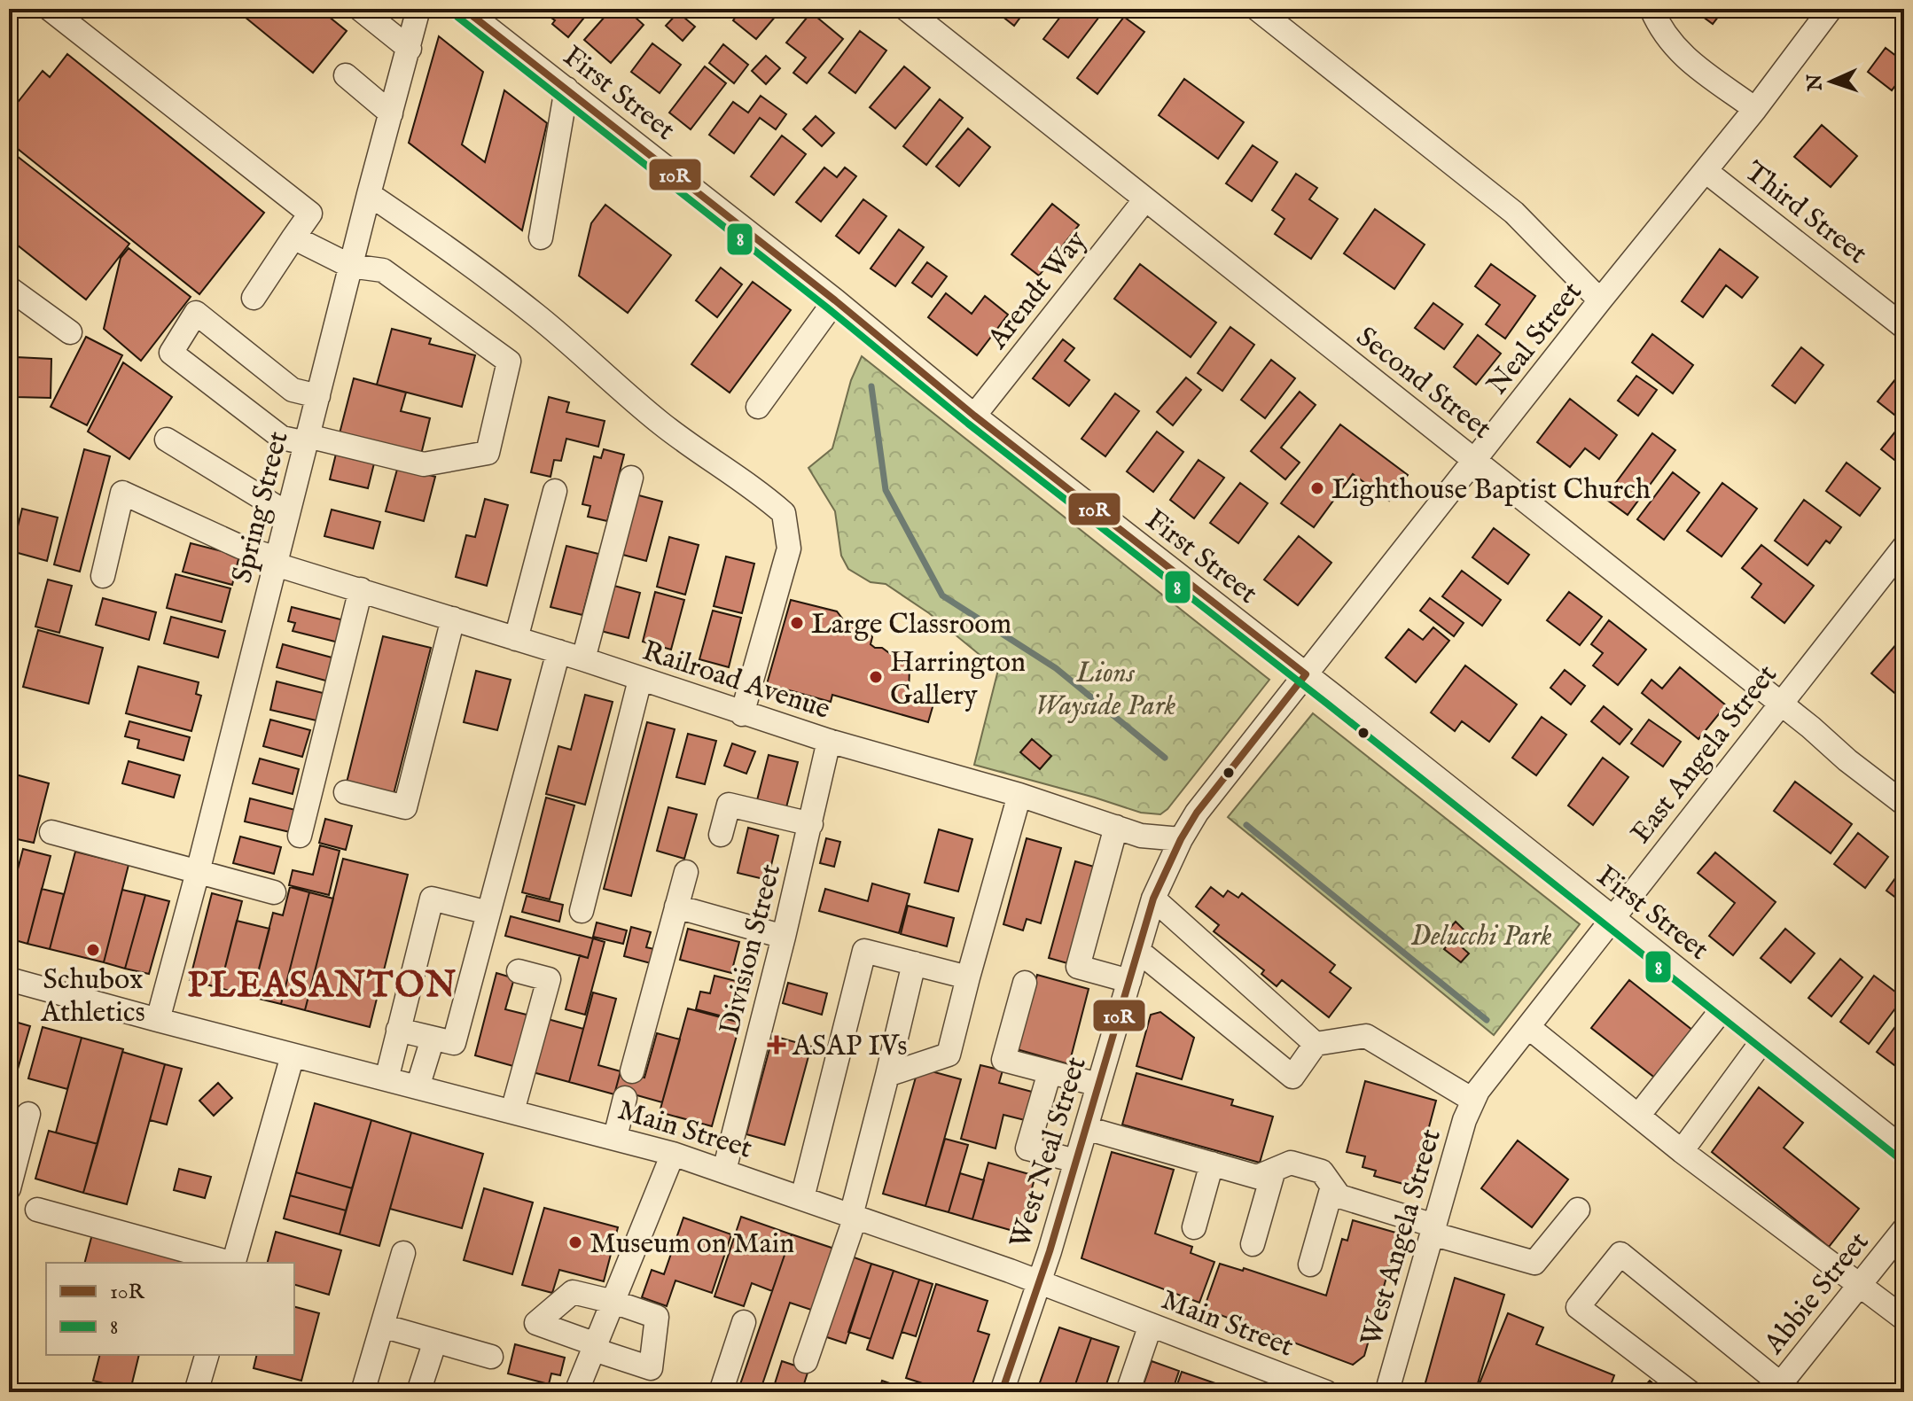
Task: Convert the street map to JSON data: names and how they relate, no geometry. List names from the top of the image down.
{
  "streets": {
    "street": [
      "First Street",
      "Third Street",
      "Arendt Way",
      "Neal Street",
      "Second Street",
      "Spring Street",
      "Railroad Avenue",
      "East Angela Street",
      "Division Street",
      "Main Street",
      "West Neal Street",
      "West Angela Street",
      "Abbie Street"
    ]
  },
  "crossings": [
    ["First Street", "Arendt Way"],
    ["First Street", "Neal Street"],
    ["First Street", "East Angela Street"],
    ["Third Street", "Neal Street"],
    ["Arendt Way", "Second Street"],
    ["Neal Street", "Second Street"],
    ["Neal Street", "Railroad Avenue"],
    ["Neal Street", "West Neal Street"],
    ["Second Street", "East Angela Street"],
    ["Spring Street", "Railroad Avenue"],
    ["Spring Street", "Main Street"],
    ["Railroad Avenue", "Division Street"],
    ["Railroad Avenue", "West Neal Street"],
    ["East Angela Street", "West Angela Street"],
    ["Division Street", "Main Street"],
    ["Main Street", "West Neal Street"]
  ],
  "districts": ["PLEASANTON"],
  "parks": ["Lions Wayside Park", "Delucchi Park"],
  "places": {
    "other": [
      "Lighthouse Baptist Church",
      "Large Classroom",
      "Harrington Gallery",
      "Schubox Athletics",
      "Museum on Main"
    ],
    "health": ["ASAP IVs"]
  },
  "lines": ["transit line 10R", "transit line 8"],
  "legend": ["10R", "8"],
  "north": "left"
}
